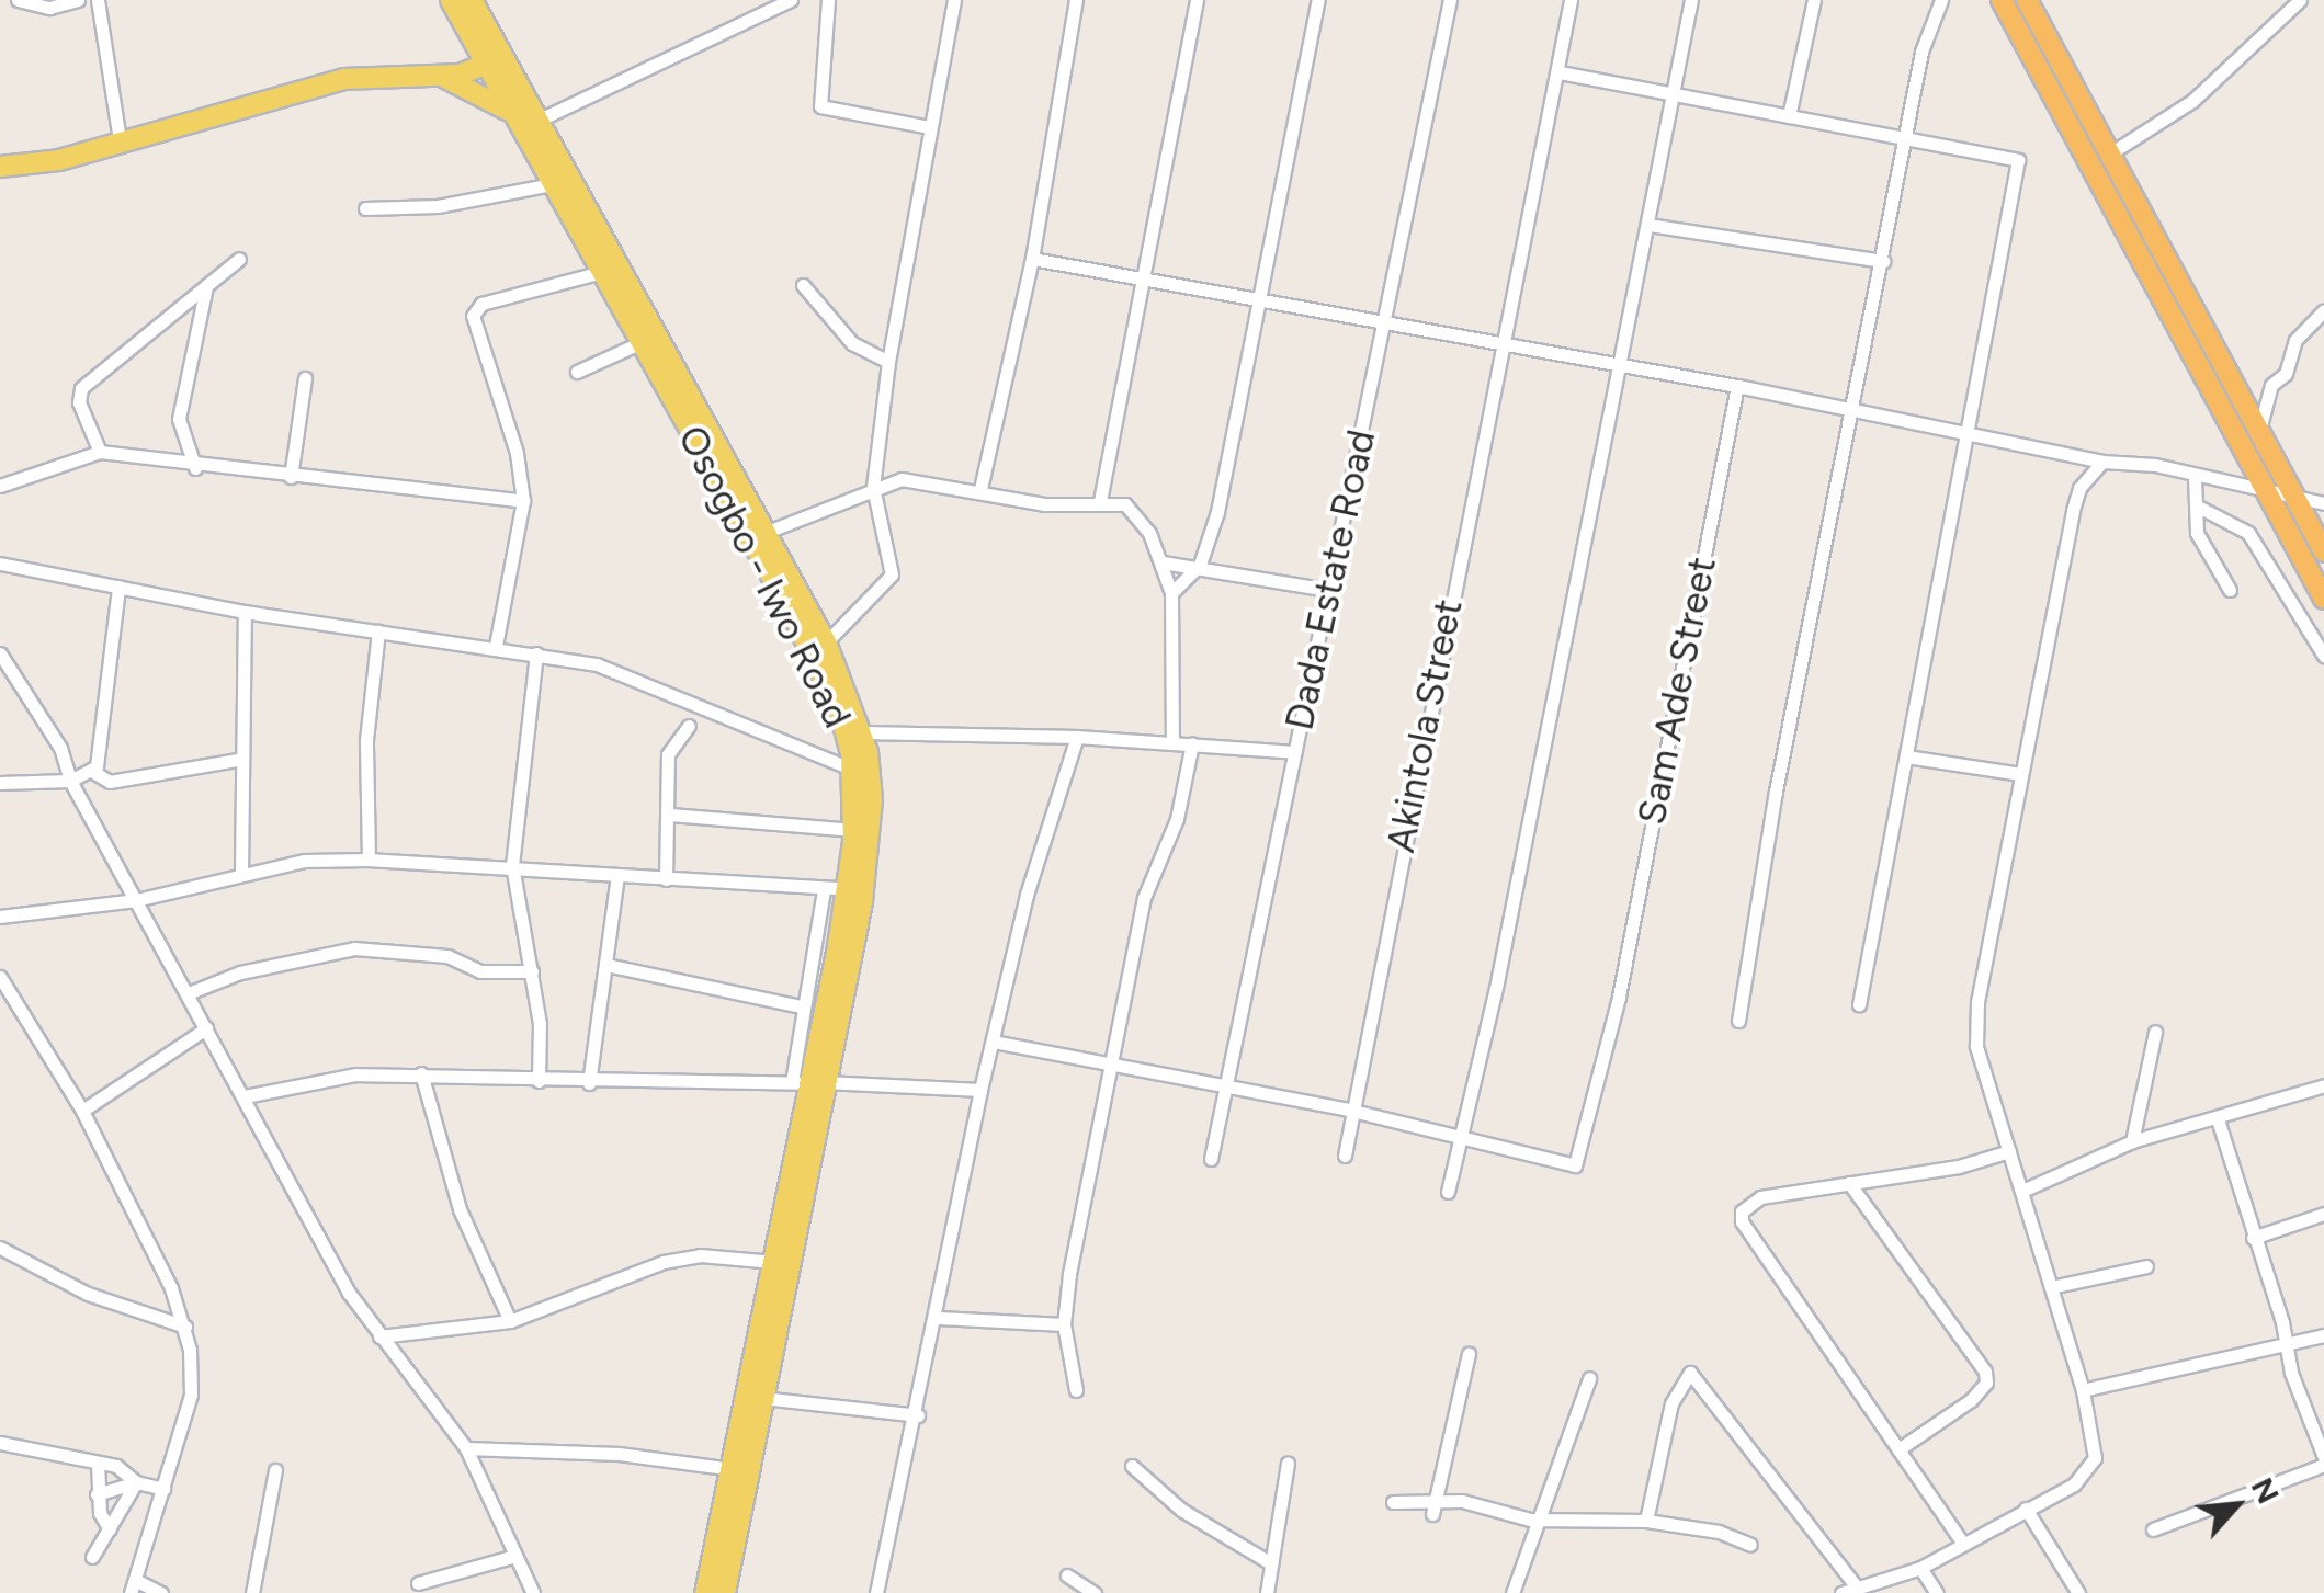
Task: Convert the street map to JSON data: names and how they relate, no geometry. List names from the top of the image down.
{
  "streets": {
    "main road": ["Osogbo - Iwo Road"],
    "street": ["Dada Estate Road", "Sam Ade Street", "Akintola Street"]
  },
  "north": "top right"
}
